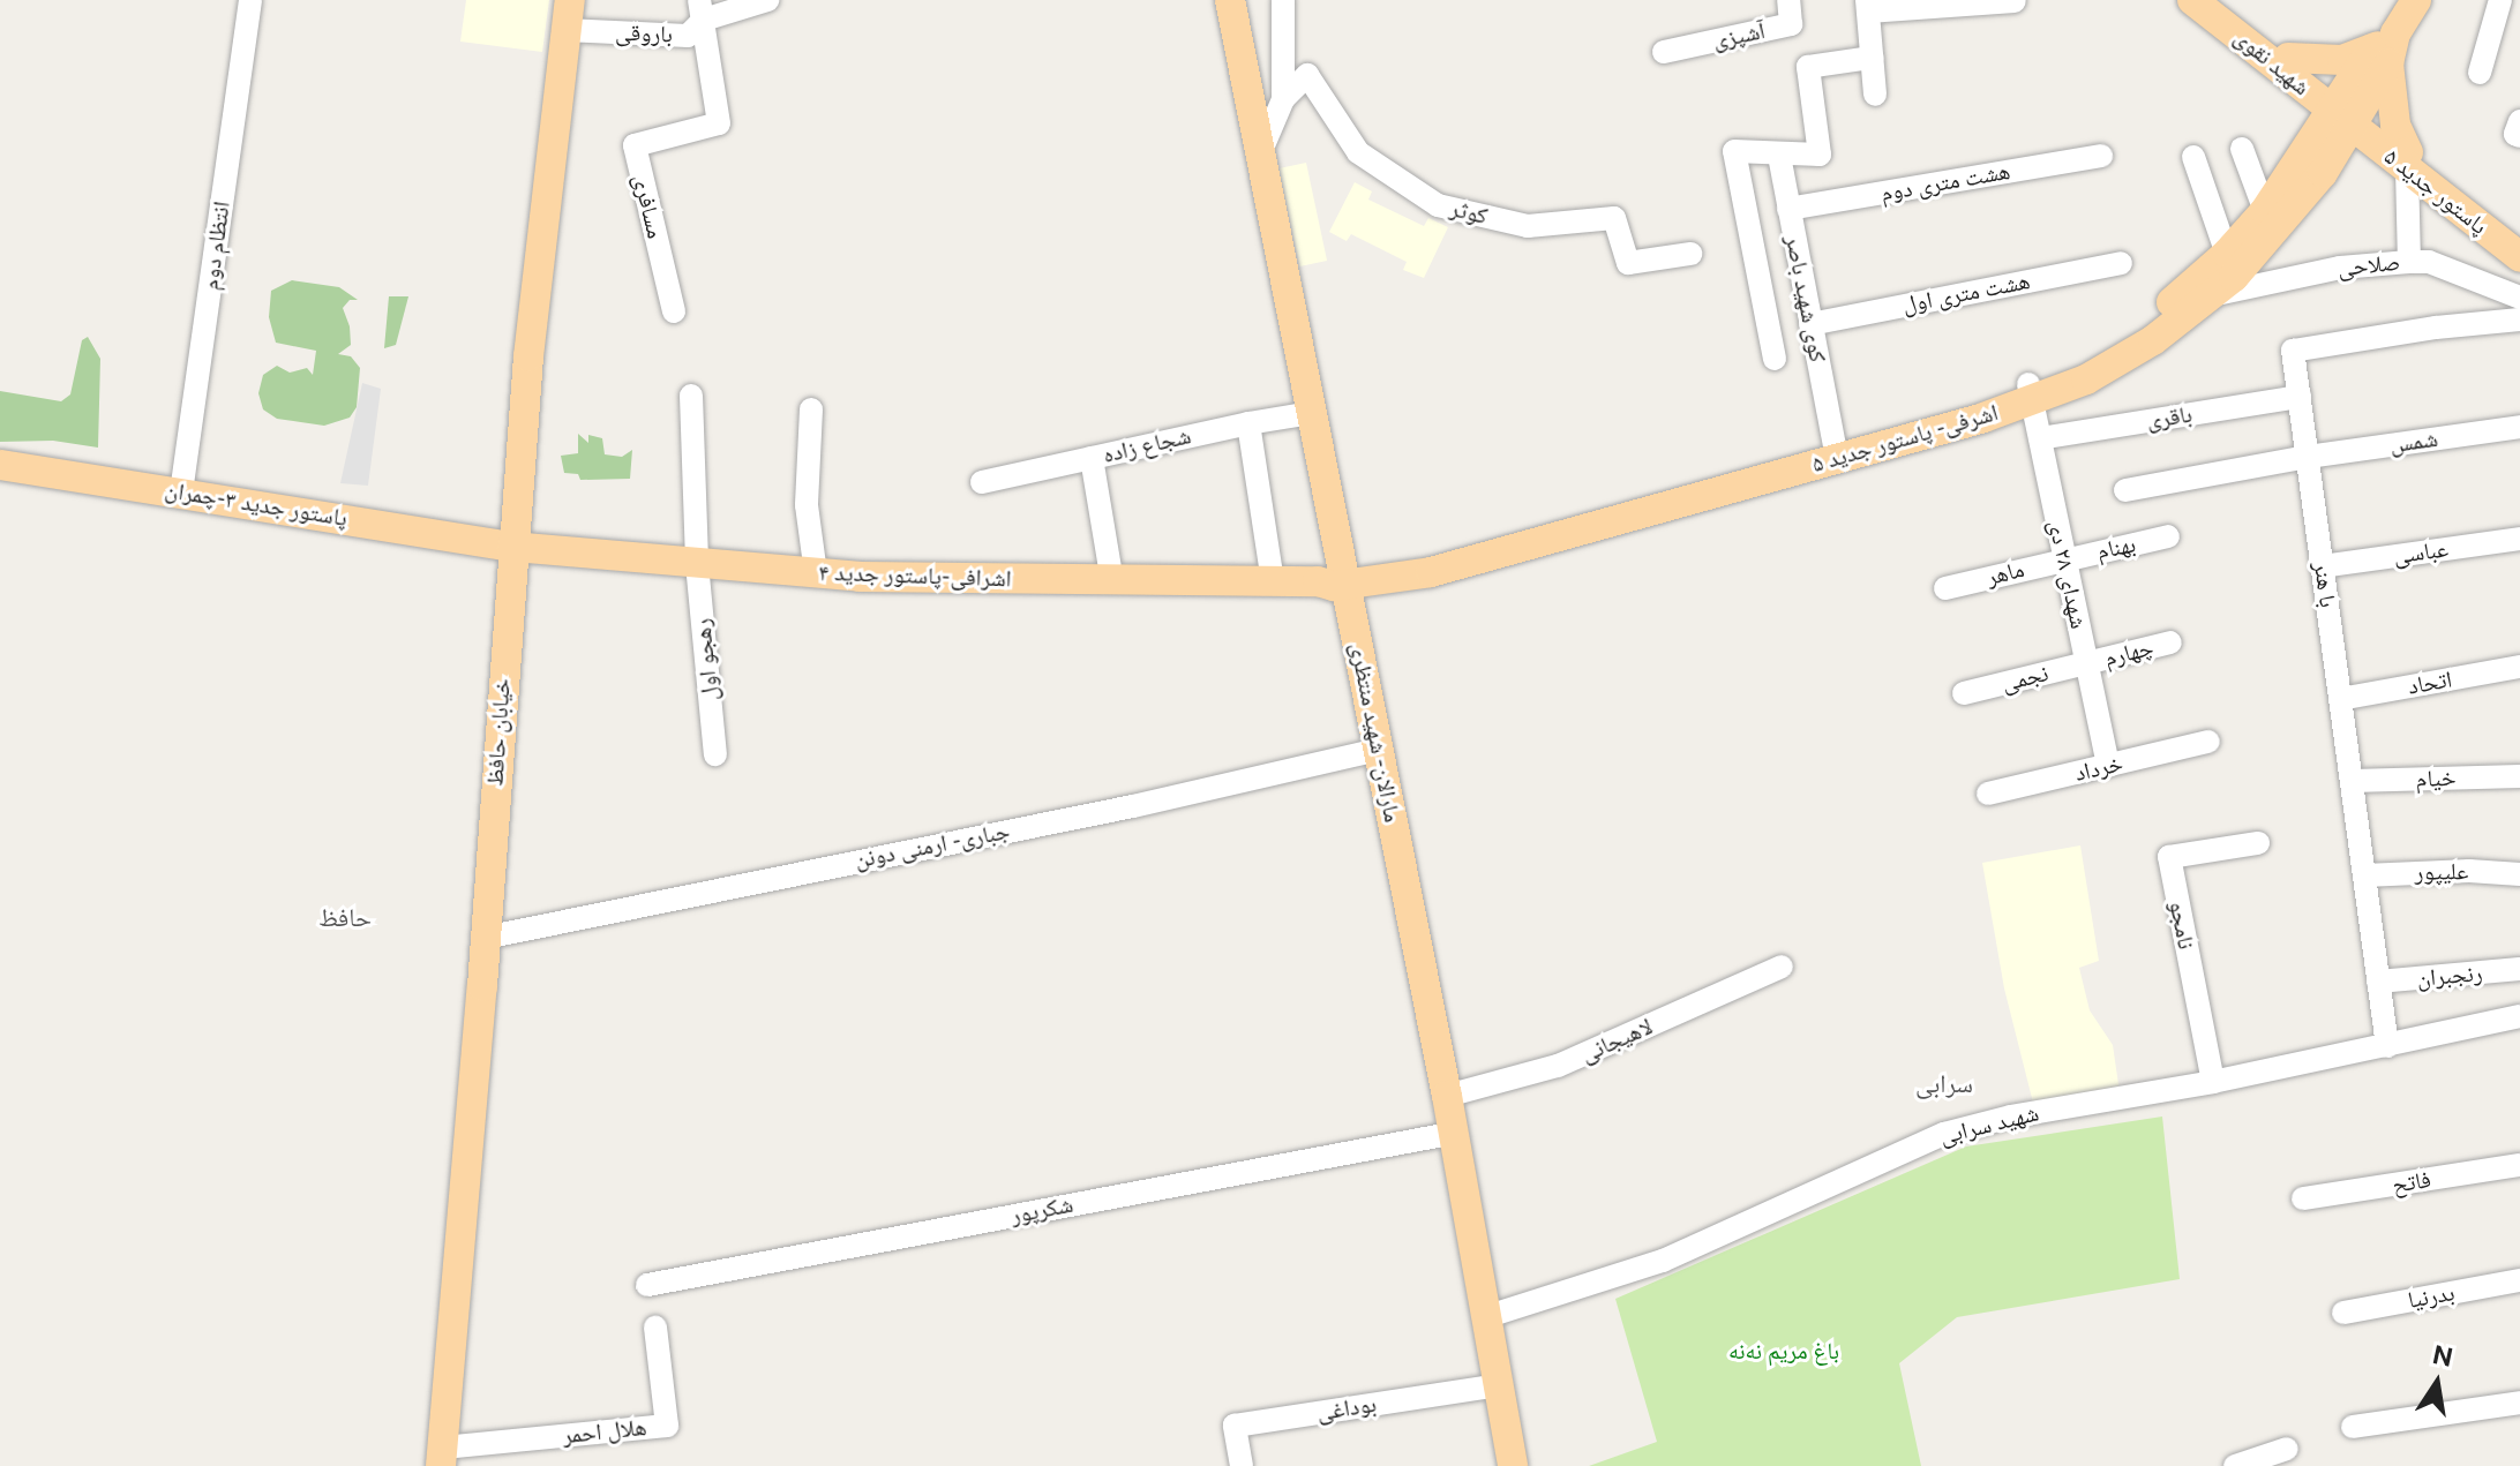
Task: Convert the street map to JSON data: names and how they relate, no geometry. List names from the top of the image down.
{
  "streets": {
    "main road": [
      "شهید نقوی",
      "پاستور جدید ۵",
      "اشرفی - پاستور جدید ۵",
      "پاستور جدید ۳-چمران",
      "اشرافی-پاستور جدید ۴",
      "خیابان حافظ",
      "مارالان - شهید منتظری"
    ],
    "street": [
      "باروقی",
      "آشپزی",
      "هشت متری دوم",
      "مسافری",
      "کوثر",
      "انتظام دوم",
      "صلاحی",
      "هشت متری اول",
      "کوی شهید باصر",
      "باقری",
      "شمس",
      "شجاع زاده",
      "بهنام",
      "عباسی",
      "ماهر",
      "شهدای ۲۸ دی",
      "با هنر",
      "چهارم",
      "رهجو اول",
      "نجمی",
      "اتحاد",
      "خرداد",
      "خیام",
      "جباری - ارمنی دونن",
      "علیپور",
      "نامجو",
      "رنجبران",
      "لاهیجانی",
      "شهید سرابی",
      "فاتح",
      "شکرپور",
      "بدرنیا",
      "بوداغی",
      "هلال احمر"
    ]
  },
  "crossings": [
    ["باروقی", "مسافری"],
    ["باروقی", "خیابان حافظ"],
    ["شهید نقوی", "پاستور جدید ۵"],
    ["شهید نقوی", "اشرفی - پاستور جدید ۵"],
    ["هشت متری دوم", "کوی شهید باصر"],
    ["پاستور جدید ۵", "اشرفی - پاستور جدید ۵"],
    ["انتظام دوم", "پاستور جدید ۳-چمران"],
    ["صلاحی", "اشرفی - پاستور جدید ۵"],
    ["هشت متری اول", "کوی شهید باصر"],
    ["کوی شهید باصر", "اشرفی - پاستور جدید ۵"],
    ["باقری", "شهدای ۲۸ دی"],
    ["باقری", "با هنر"],
    ["اشرفی - پاستور جدید ۵", "شهدای ۲۸ دی"],
    ["اشرفی - پاستور جدید ۵", "اشرافی-پاستور جدید ۴"],
    ["اشرفی - پاستور جدید ۵", "مارالان - شهید منتظری"],
    ["شمس", "با هنر"],
    ["شجاع زاده", "مارالان - شهید منتظری"],
    ["پاستور جدید ۳-چمران", "اشرافی-پاستور جدید ۴"],
    ["پاستور جدید ۳-چمران", "خیابان حافظ"],
    ["بهنام", "ماهر"],
    ["بهنام", "شهدای ۲۸ دی"],
    ["عباسی", "با هنر"],
    ["ماهر", "شهدای ۲۸ دی"],
    ["شهدای ۲۸ دی", "چهارم"],
    ["شهدای ۲۸ دی", "نجمی"],
    ["شهدای ۲۸ دی", "خرداد"],
    ["اشرافی-پاستور جدید ۴", "رهجو اول"],
    ["اشرافی-پاستور جدید ۴", "خیابان حافظ"],
    ["اشرافی-پاستور جدید ۴", "مارالان - شهید منتظری"],
    ["با هنر", "اتحاد"],
    ["با هنر", "خیام"],
    ["با هنر", "علیپور"],
    ["با هنر", "رنجبران"],
    ["با هنر", "شهید سرابی"],
    ["چهارم", "نجمی"],
    ["خیابان حافظ", "جباری - ارمنی دونن"],
    ["خیابان حافظ", "هلال احمر"],
    ["مارالان - شهید منتظری", "جباری - ارمنی دونن"],
    ["مارالان - شهید منتظری", "لاهیجانی"],
    ["مارالان - شهید منتظری", "شهید سرابی"],
    ["مارالان - شهید منتظری", "بوداغی"],
    ["نامجو", "شهید سرابی"]
  ],
  "districts": ["حافظ", "سرابی"],
  "parks": ["باغ مریم نه‌نه"],
  "north": "top"
}
